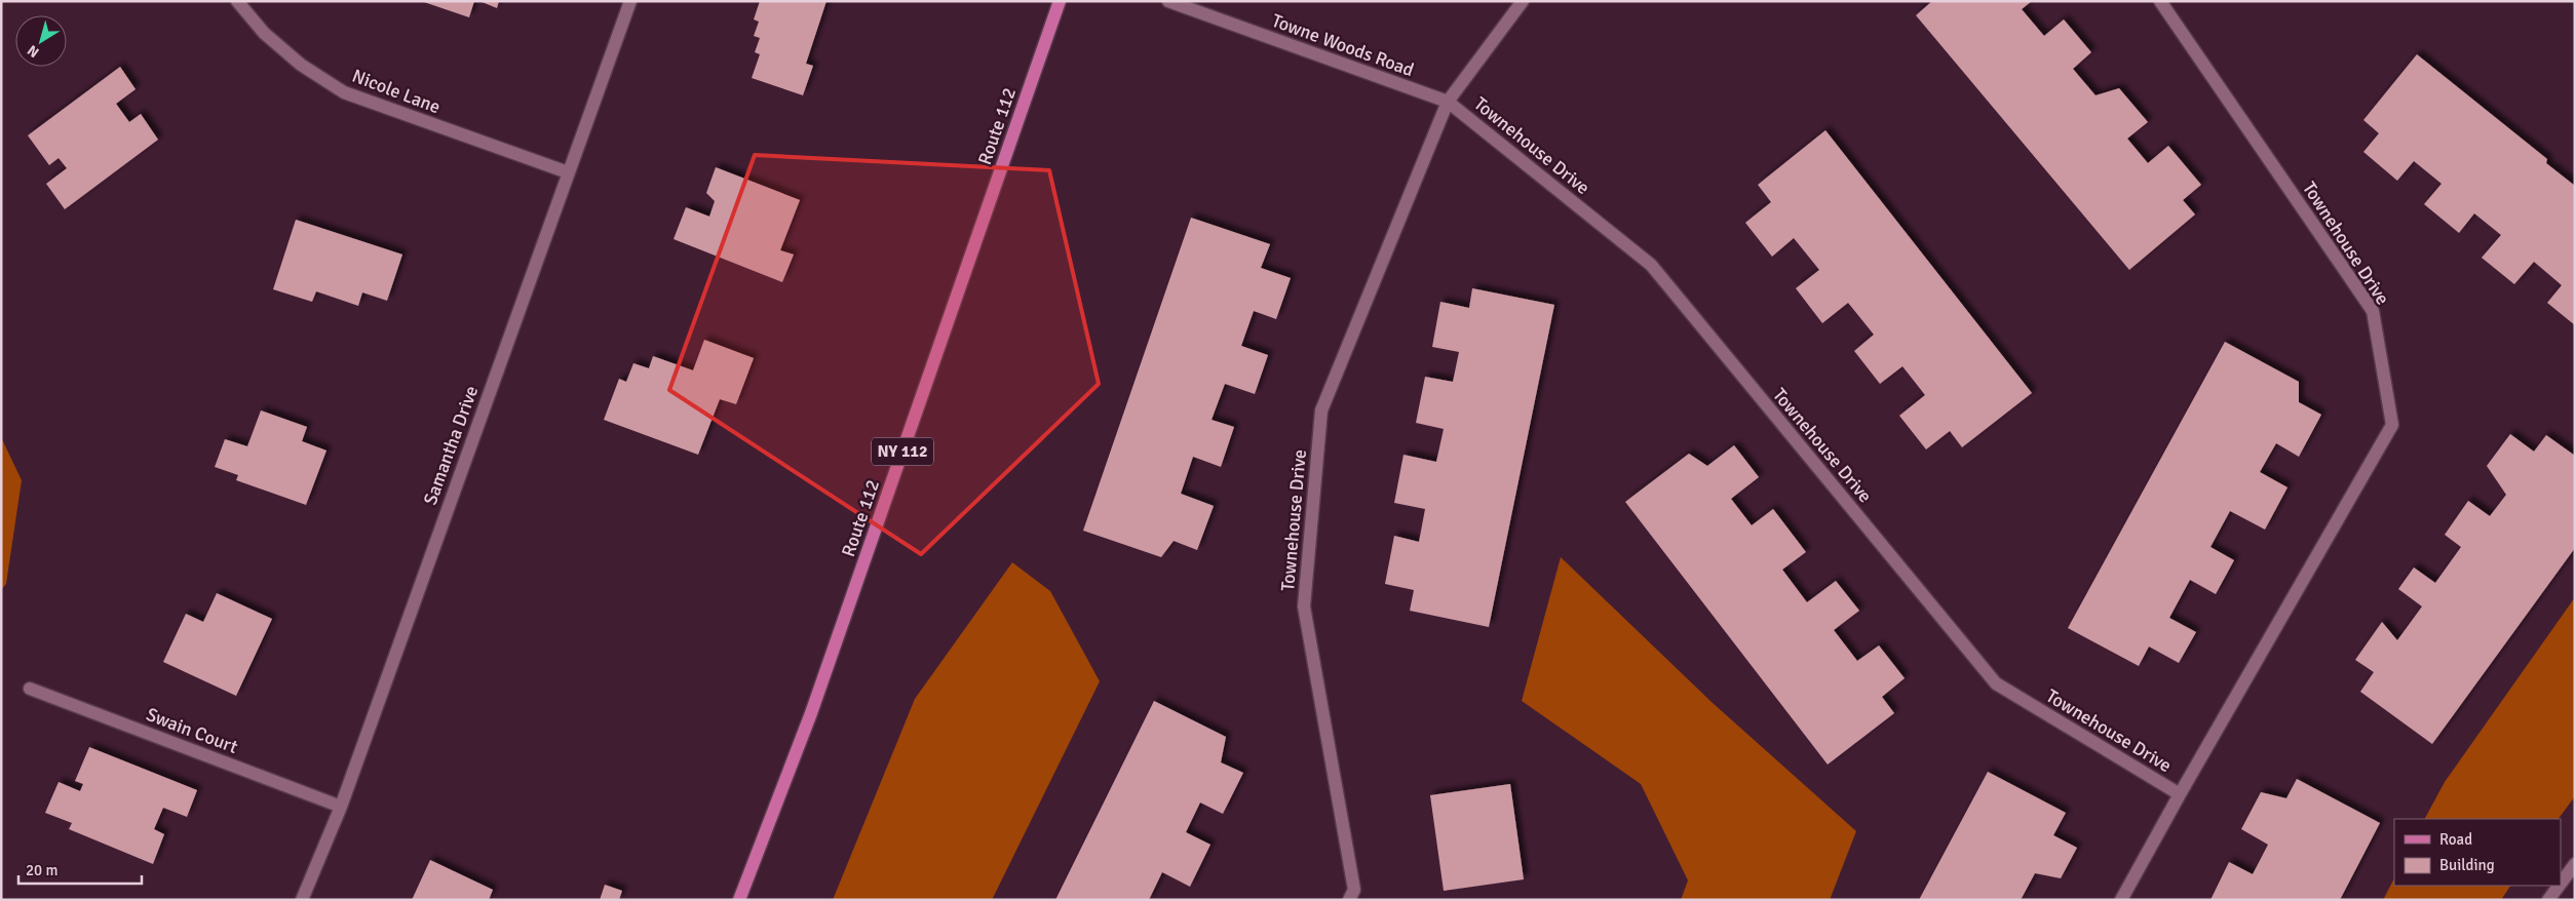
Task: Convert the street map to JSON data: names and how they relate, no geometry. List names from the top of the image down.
{
  "streets": {
    "main road": ["Route 112", "NY 112"],
    "street": [
      "Towne Woods Road",
      "Nicole Lane",
      "Townehouse Drive",
      "Samantha Drive",
      "Swain Court"
    ]
  },
  "crossings": [
    ["Towne Woods Road", "Townehouse Drive"],
    ["Nicole Lane", "Samantha Drive"],
    ["Samantha Drive", "Swain Court"]
  ],
  "legend": ["Road", "Building"],
  "scale_bar": "20 m",
  "north": "bottom left"
}
